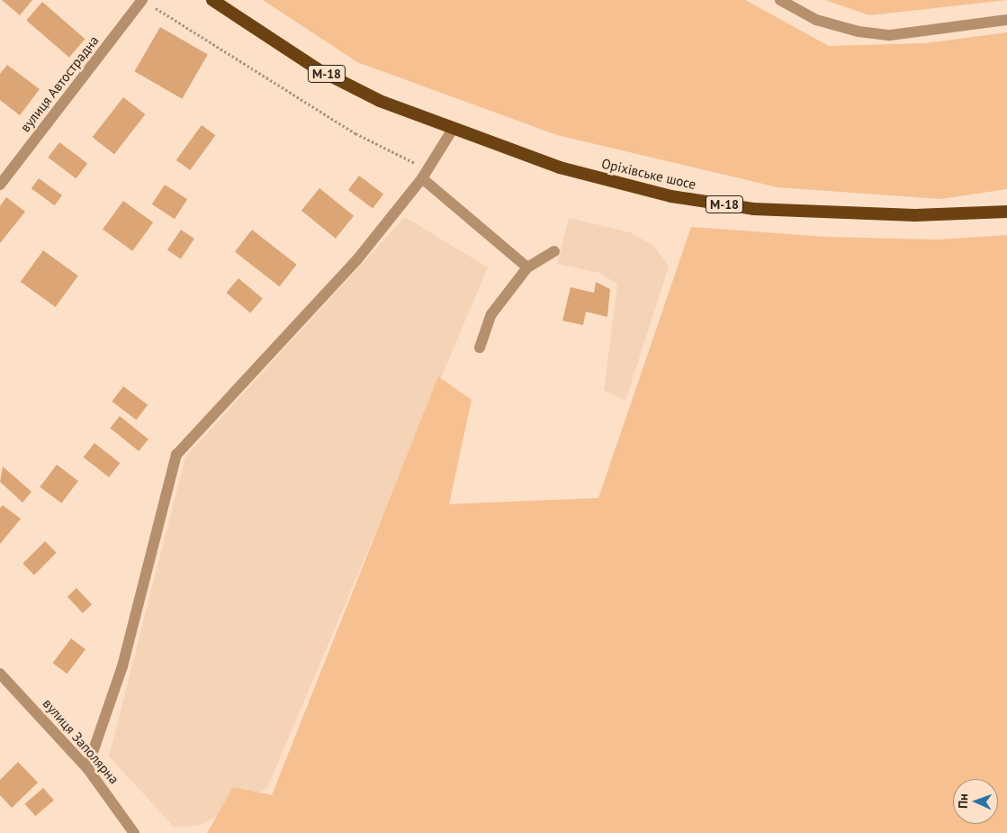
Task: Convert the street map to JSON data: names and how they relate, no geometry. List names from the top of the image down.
{
  "streets": {
    "highway": ["М-18", "Оріхівське шосе"],
    "street": ["вулиця Автострадна", "вулиця Заполярна"]
  },
  "crossings": [
    ["М-18", "Оріхівське шосе"]
  ],
  "north": "left"
}
